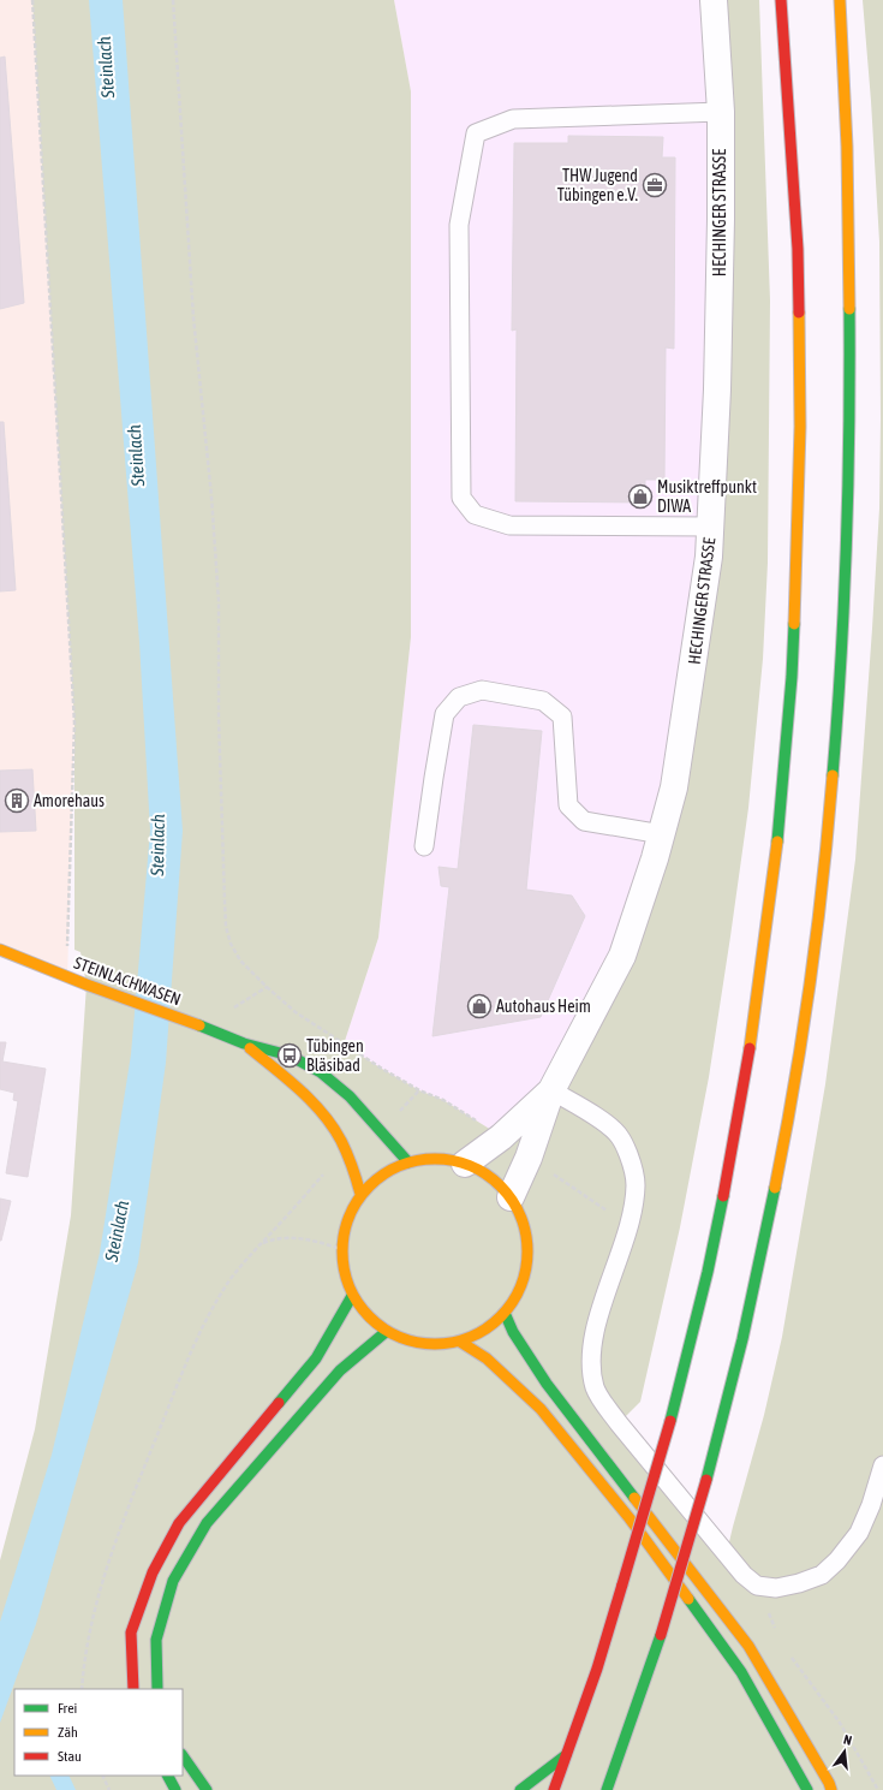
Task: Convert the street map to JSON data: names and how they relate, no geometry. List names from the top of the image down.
{
  "streets": {
    "main road": ["STEINLACHWASEN"],
    "street": ["HECHINGER STRASSE"]
  },
  "water": ["Steinlach"],
  "places": {
    "office": ["THW Jugend Tübingen e.V."],
    "shop": ["Musiktreffpunkt DIWA", "Autohaus Heim"],
    "building": ["Amorehaus"],
    "bus stop": ["Tübingen Bläsibad"]
  },
  "legend": ["Frei", "Zäh", "Stau"],
  "north": "top"
}
